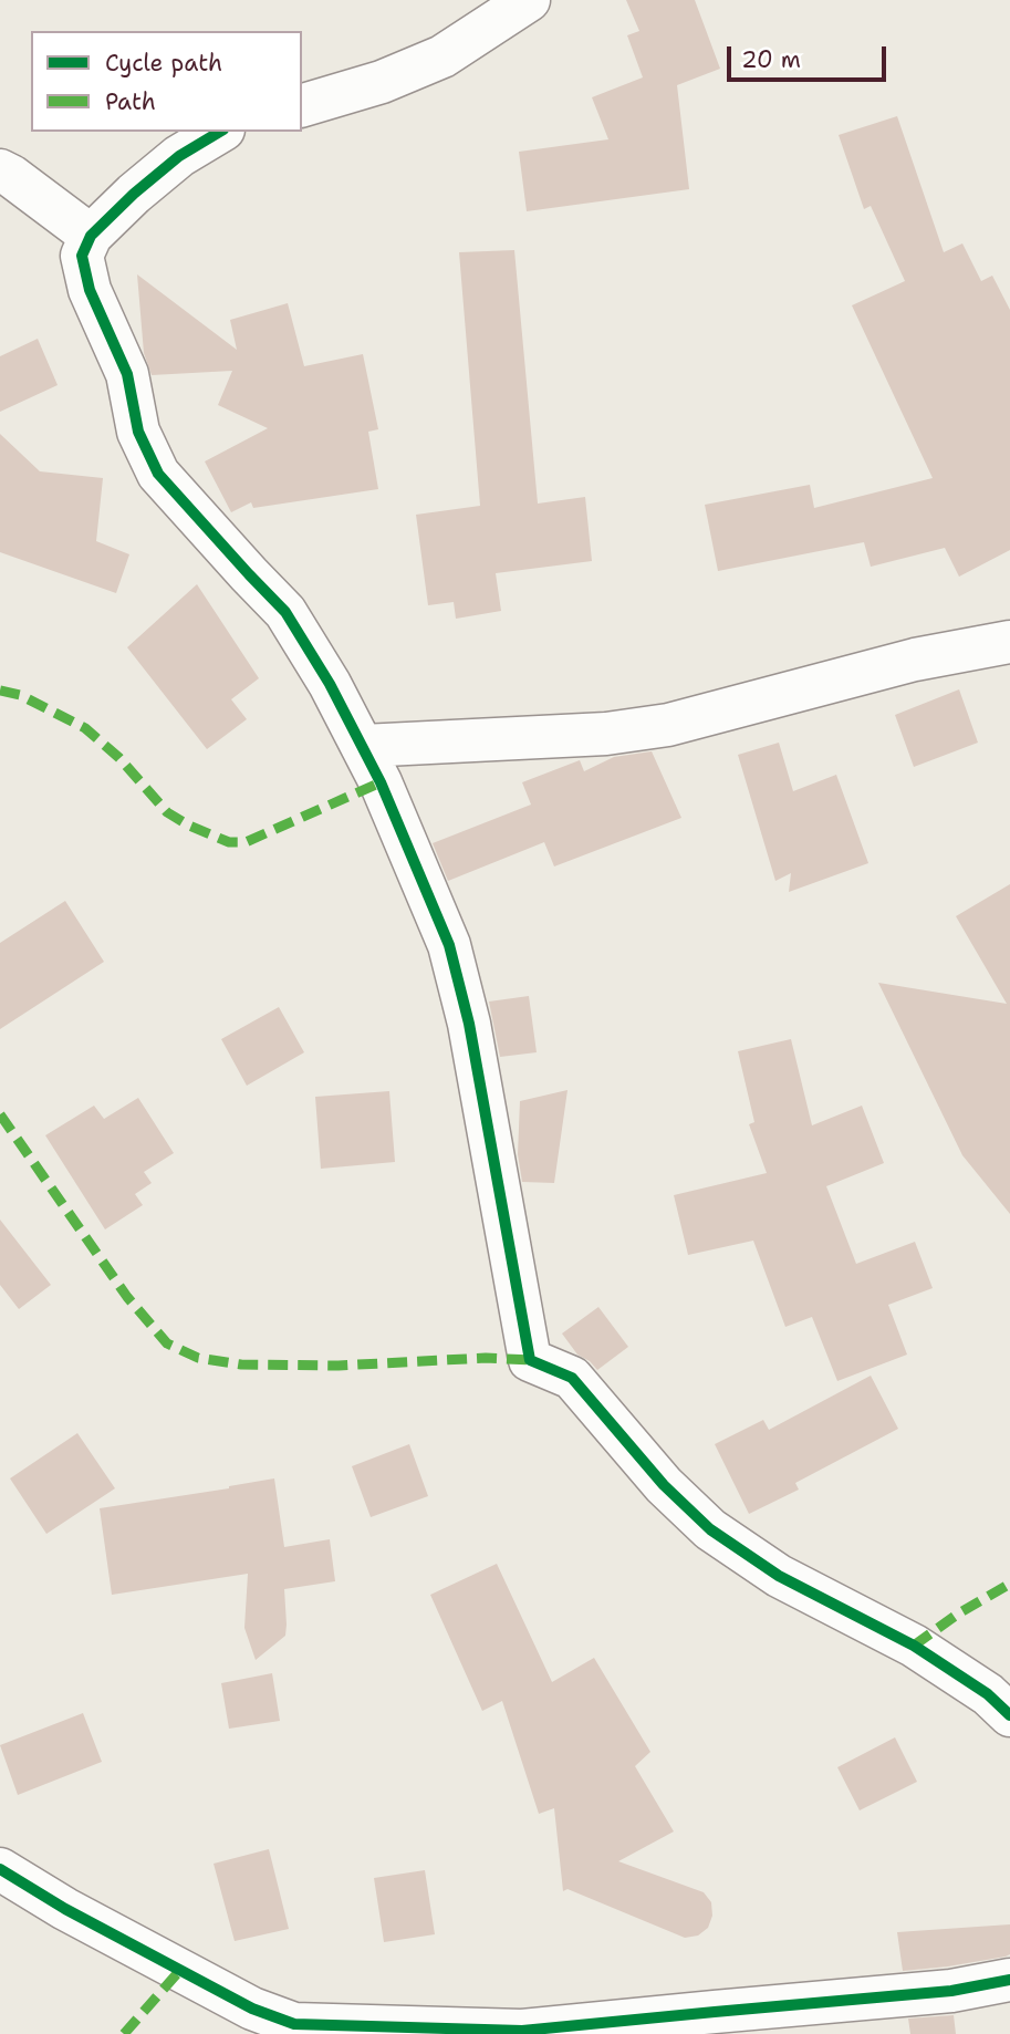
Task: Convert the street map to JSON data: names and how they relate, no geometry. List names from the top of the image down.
{
  "legend": ["Cycle path", "Path"],
  "scale_bar": "20 m"
}
